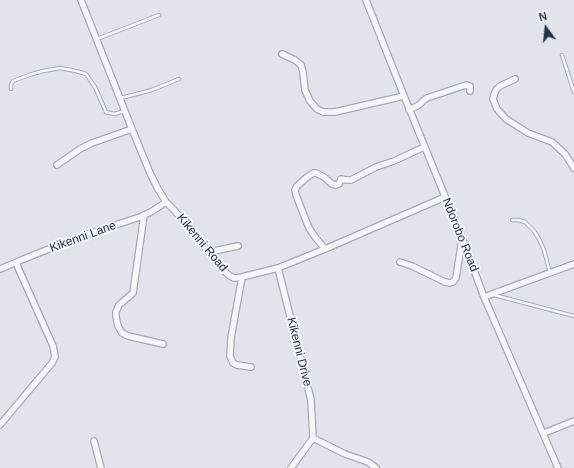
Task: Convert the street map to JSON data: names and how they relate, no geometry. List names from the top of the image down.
{
  "streets": {
    "street": [
      "Ndorobo Road",
      "Kikenni Lane",
      "Kikenni Road",
      "Kikenni Drive"
    ]
  },
  "crossings": [
    ["Ndorobo Road", "Kikenni Road"],
    ["Kikenni Lane", "Kikenni Road"],
    ["Kikenni Road", "Kikenni Drive"]
  ],
  "north": "top"
}
